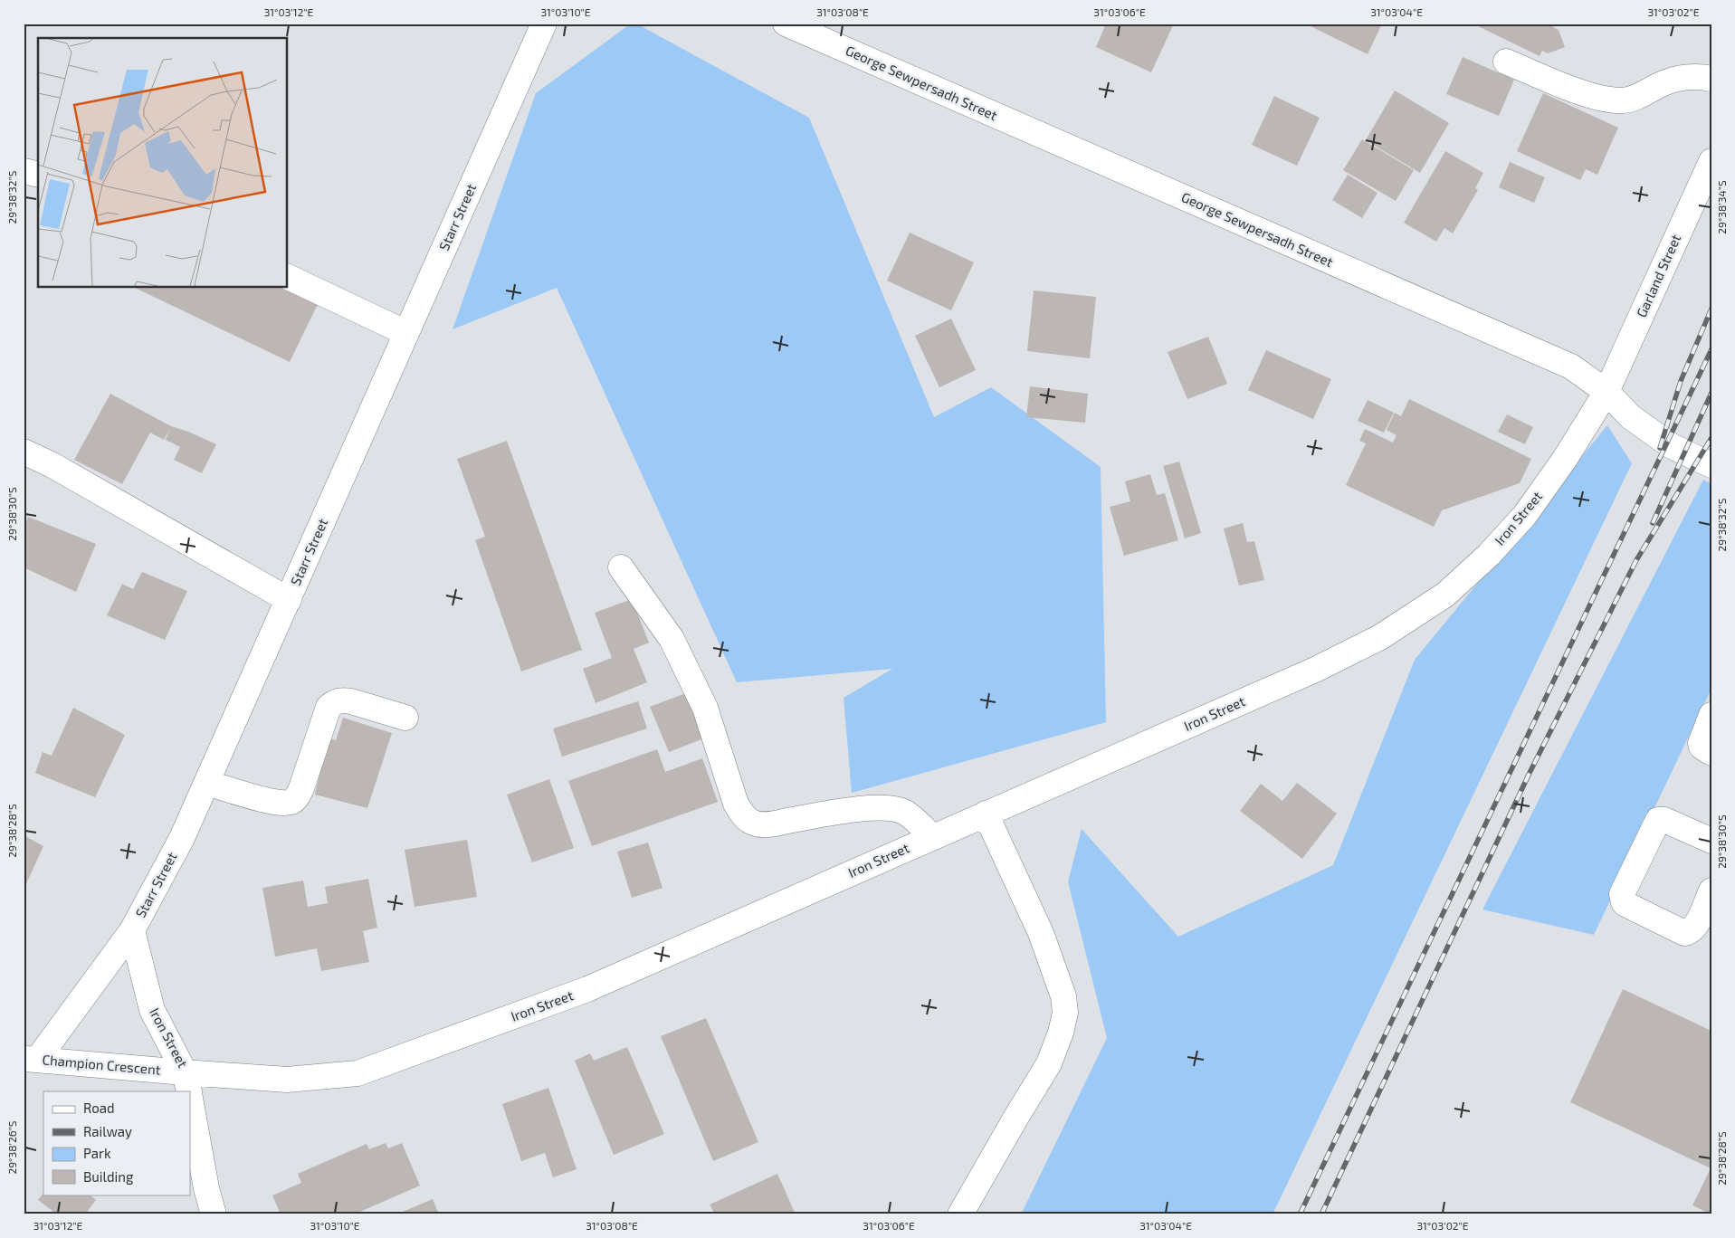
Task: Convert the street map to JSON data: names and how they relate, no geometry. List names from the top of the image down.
{
  "streets": {
    "street": [
      "George Sewpersadh Street",
      "Starr Street",
      "Garland Street",
      "Iron Street",
      "Champion Crescent"
    ]
  },
  "crossings": [
    ["George Sewpersadh Street", "Garland Street"],
    ["George Sewpersadh Street", "Iron Street"],
    ["Starr Street", "Iron Street"],
    ["Starr Street", "Champion Crescent"],
    ["Garland Street", "Iron Street"],
    ["Iron Street", "Champion Crescent"]
  ],
  "legend": [
    "Road",
    "Railway",
    "Park",
    "Building"
  ],
  "coordinates": [
    "31°03'12\"E",
    "31°03'10\"E",
    "31°03'08\"E",
    "31°03'06\"E",
    "31°03'04\"E",
    "31°03'02\"E",
    "29°38'32\"S",
    "29°38'34\"S",
    "29°38'30\"S",
    "29°38'28\"S",
    "29°38'26\"S"
  ]
}
